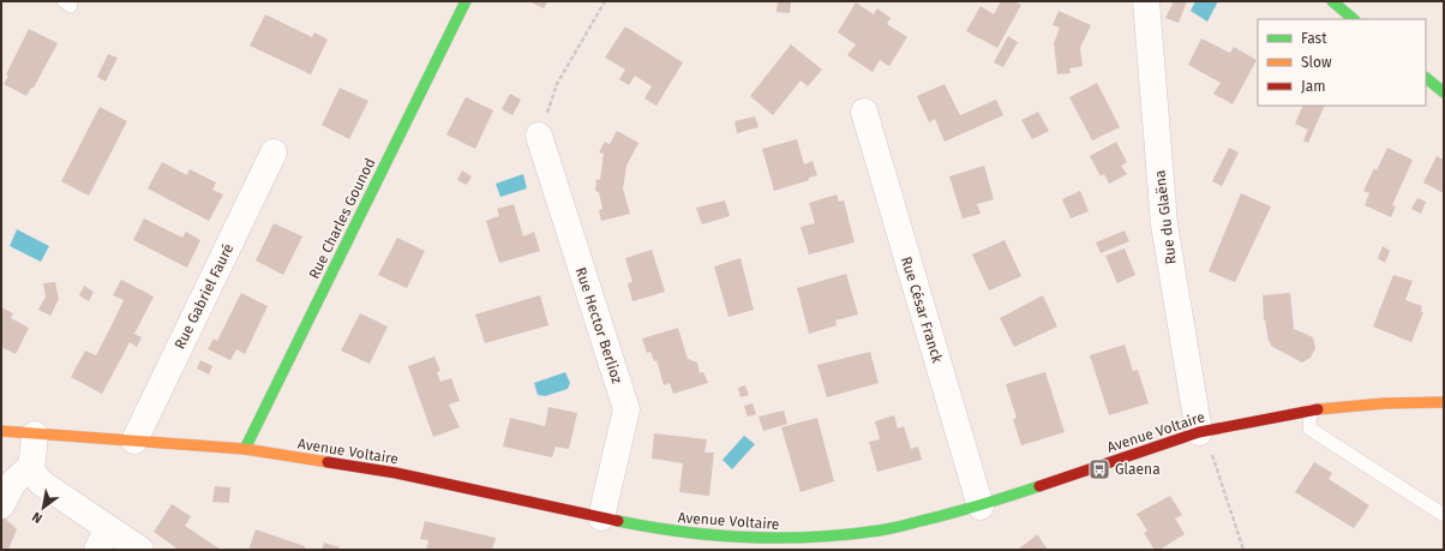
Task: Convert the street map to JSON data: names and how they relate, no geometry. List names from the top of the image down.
{
  "streets": {
    "main road": ["Rue Charles Gounod", "Avenue Voltaire"],
    "street": [
      "Rue du Glaëna",
      "Rue Gabriel Fauré",
      "Rue César Franck",
      "Rue Hector Berlioz"
    ]
  },
  "crossings": [
    ["Rue du Glaëna", "Avenue Voltaire"],
    ["Rue Charles Gounod", "Avenue Voltaire"],
    ["Rue Gabriel Fauré", "Avenue Voltaire"],
    ["Rue César Franck", "Avenue Voltaire"],
    ["Rue Hector Berlioz", "Avenue Voltaire"]
  ],
  "places": {
    "bus stop": ["Glaena"]
  },
  "legend": ["Fast", "Slow", "Jam"],
  "north": "bottom left"
}
